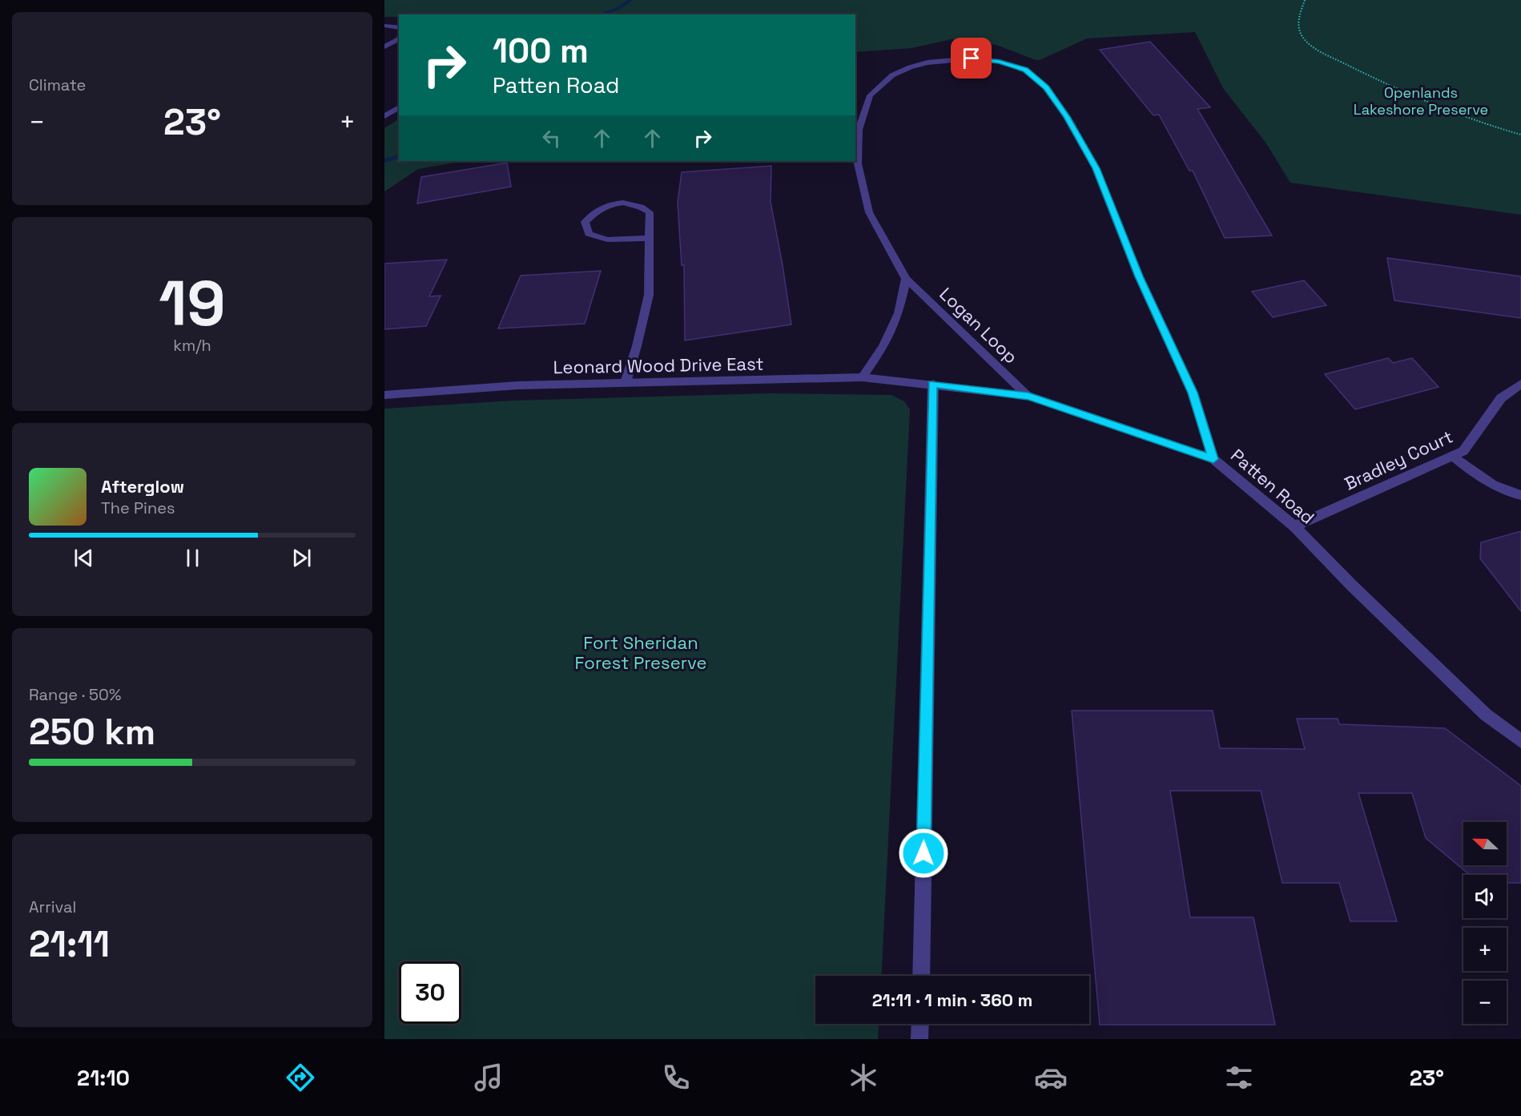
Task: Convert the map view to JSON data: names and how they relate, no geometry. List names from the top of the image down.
{
  "streets": {
    "street": [
      "Logan Loop",
      "Leonard Wood Drive East",
      "Bradley Court",
      "Patten Road"
    ]
  },
  "crossings": [
    ["Logan Loop", "Patten Road"],
    ["Leonard Wood Drive East", "Patten Road"],
    ["Bradley Court", "Patten Road"]
  ],
  "parks": ["Openlands Lakeshore Preserve", "Fort Sheridan Forest Preserve"],
  "north": "left",
  "page": {
    "tile": [
      "Climate",
      ["19", "km/h"],
      ["Range · 50%", "250 km"],
      ["Arrival", "21:11"]
    ],
    "turn": ["100 m", "Patten Road"],
    "heat": ["−", "23°", "+"],
    "song": ["Afterglow", "The Pines"],
    "map_buttons": ["+", "−"],
    "limit": "30",
    "trip": "21:11 · 1 min · 360 m",
    "tabs": ["21:10", "23°"]
  }
}
